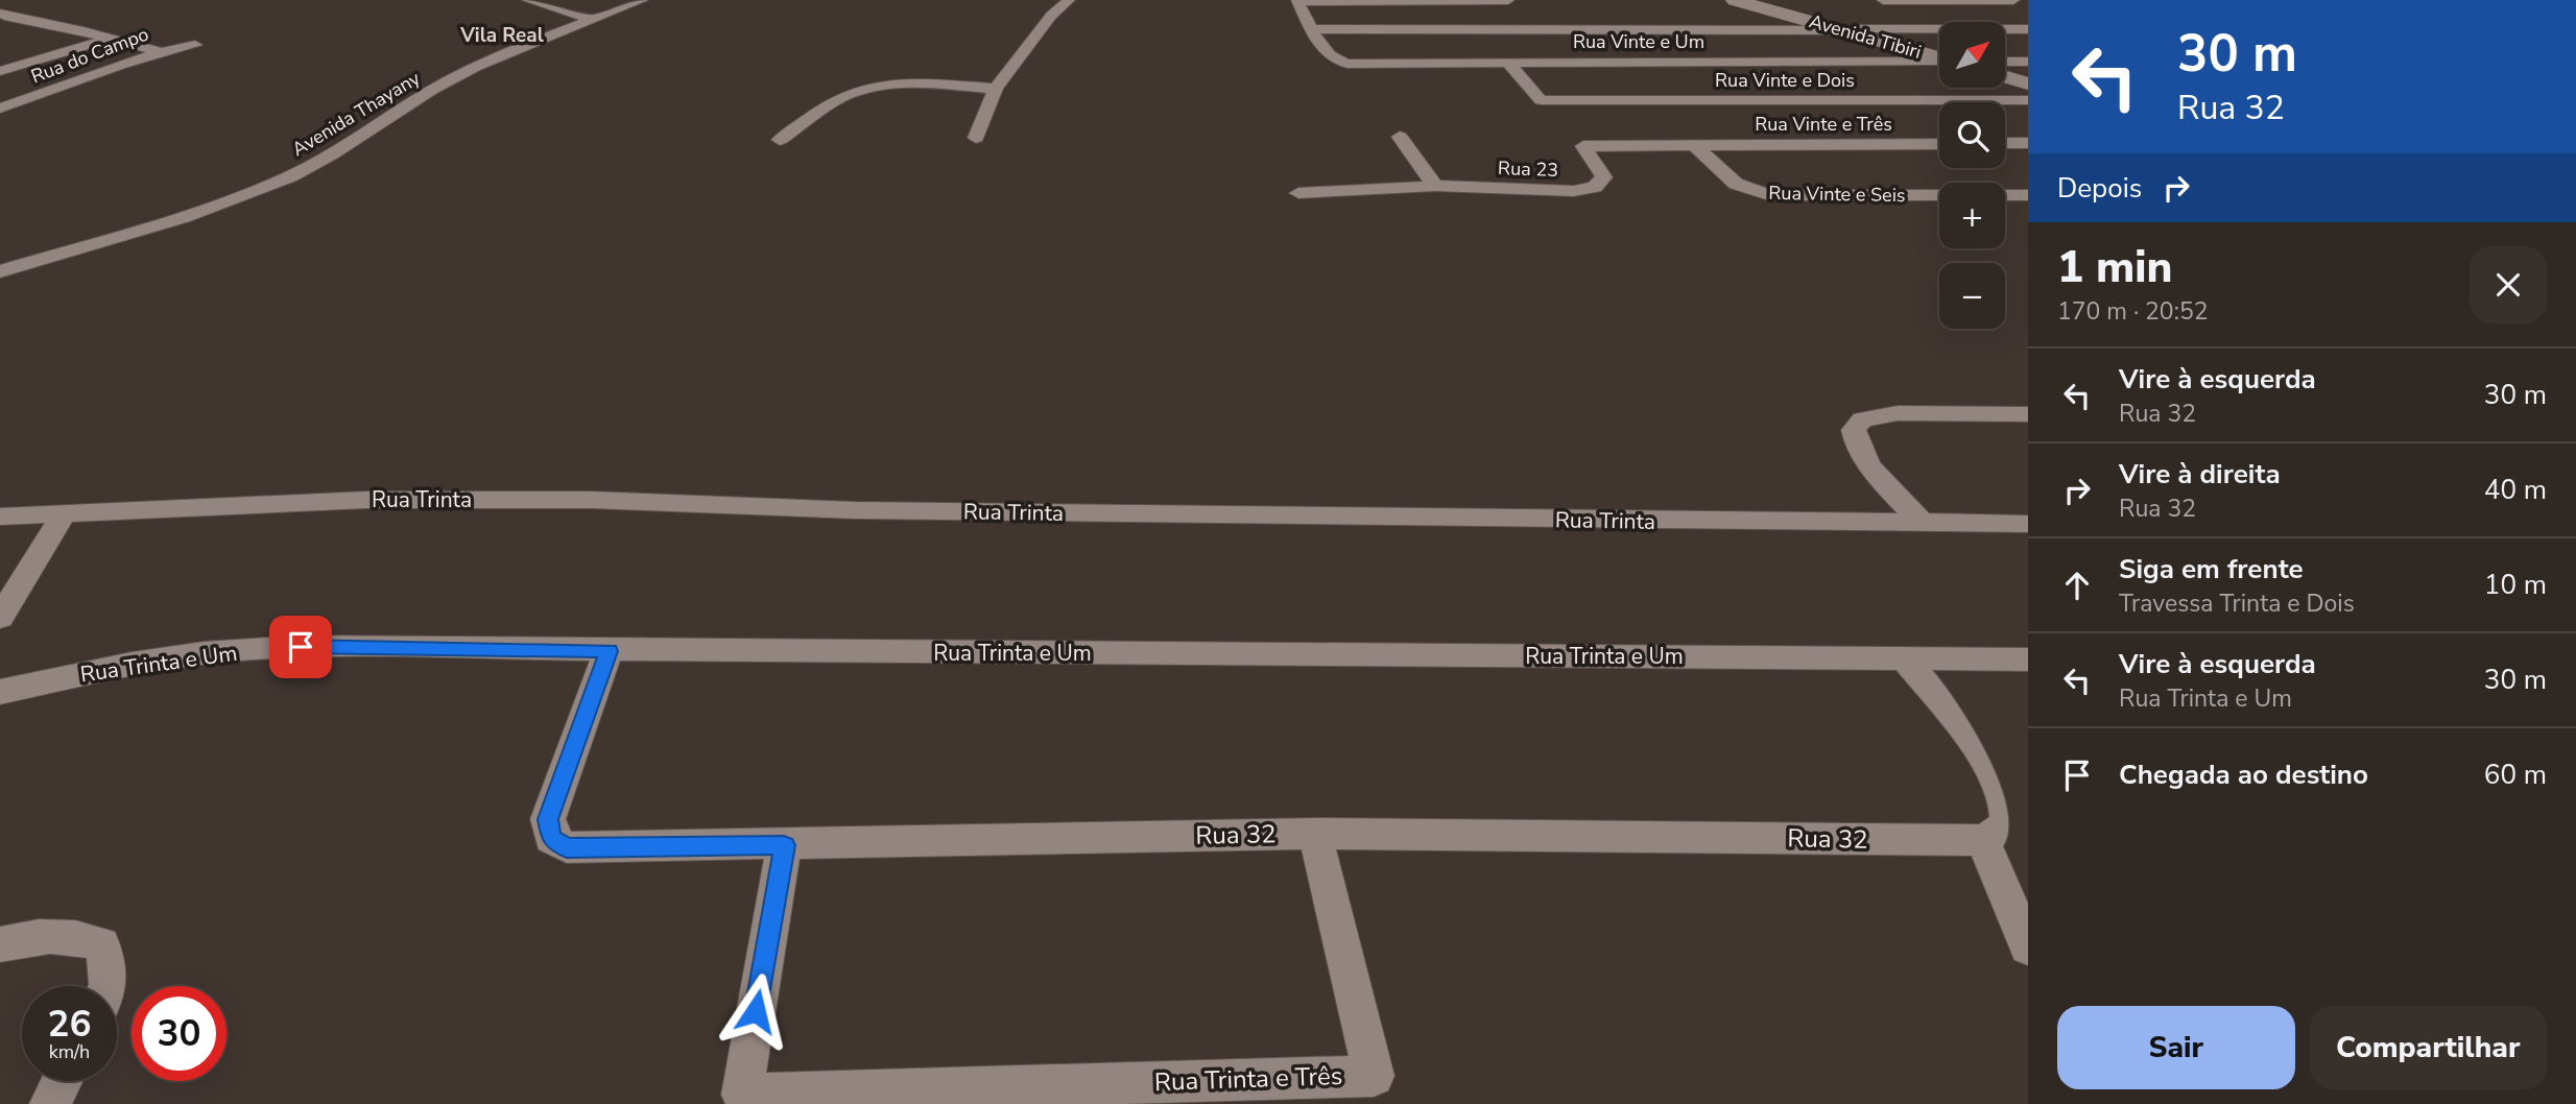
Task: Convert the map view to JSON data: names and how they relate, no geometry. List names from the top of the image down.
{
  "streets": {
    "main road": ["Avenida Tibiri"],
    "street": [
      "Rua Vinte e Um",
      "Rua do Campo",
      "Rua Vinte e Dois",
      "Avenida Thayany",
      "Rua Vinte e Três",
      "Rua 23",
      "Rua Vinte e Seis",
      "Rua Trinta",
      "Rua Trinta e Um",
      "Rua 32",
      "Rua Trinta e Três"
    ]
  },
  "crossings": [
    ["Rua Vinte e Um", "Rua Vinte e Dois"],
    ["Rua Vinte e Três", "Rua 23"],
    ["Rua Vinte e Três", "Rua Vinte e Seis"],
    ["Rua 23", "Rua Vinte e Seis"],
    ["Rua Trinta e Um", "Rua 32"],
    ["Rua 32", "Rua Trinta e Três"]
  ],
  "districts": ["Vila Real"],
  "north": "top right",
  "page": {
    "turn": ["30 m", "Rua 32"],
    "map_buttons": ["+", "−"],
    "then": "Depois",
    "heading": ["1 min", "170 m · 20:52"],
    "list": [
      {
        "name": "Vire à esquerda",
        "note": "Rua 32",
        "value": "30 m"
      },
      {
        "name": "Vire à direita",
        "note": "Rua 32",
        "value": "40 m"
      },
      {
        "name": "Siga em frente",
        "note": "Travessa Trinta e Dois",
        "value": "10 m"
      },
      {
        "name": "Vire à esquerda",
        "note": "Rua Trinta e Um",
        "value": "30 m"
      },
      {
        "name": "Chegada ao destino",
        "value": "60 m"
      }
    ],
    "speed": "26 km/h",
    "limit": "30",
    "buttons": ["Sair", "Compartilhar"]
  }
}
